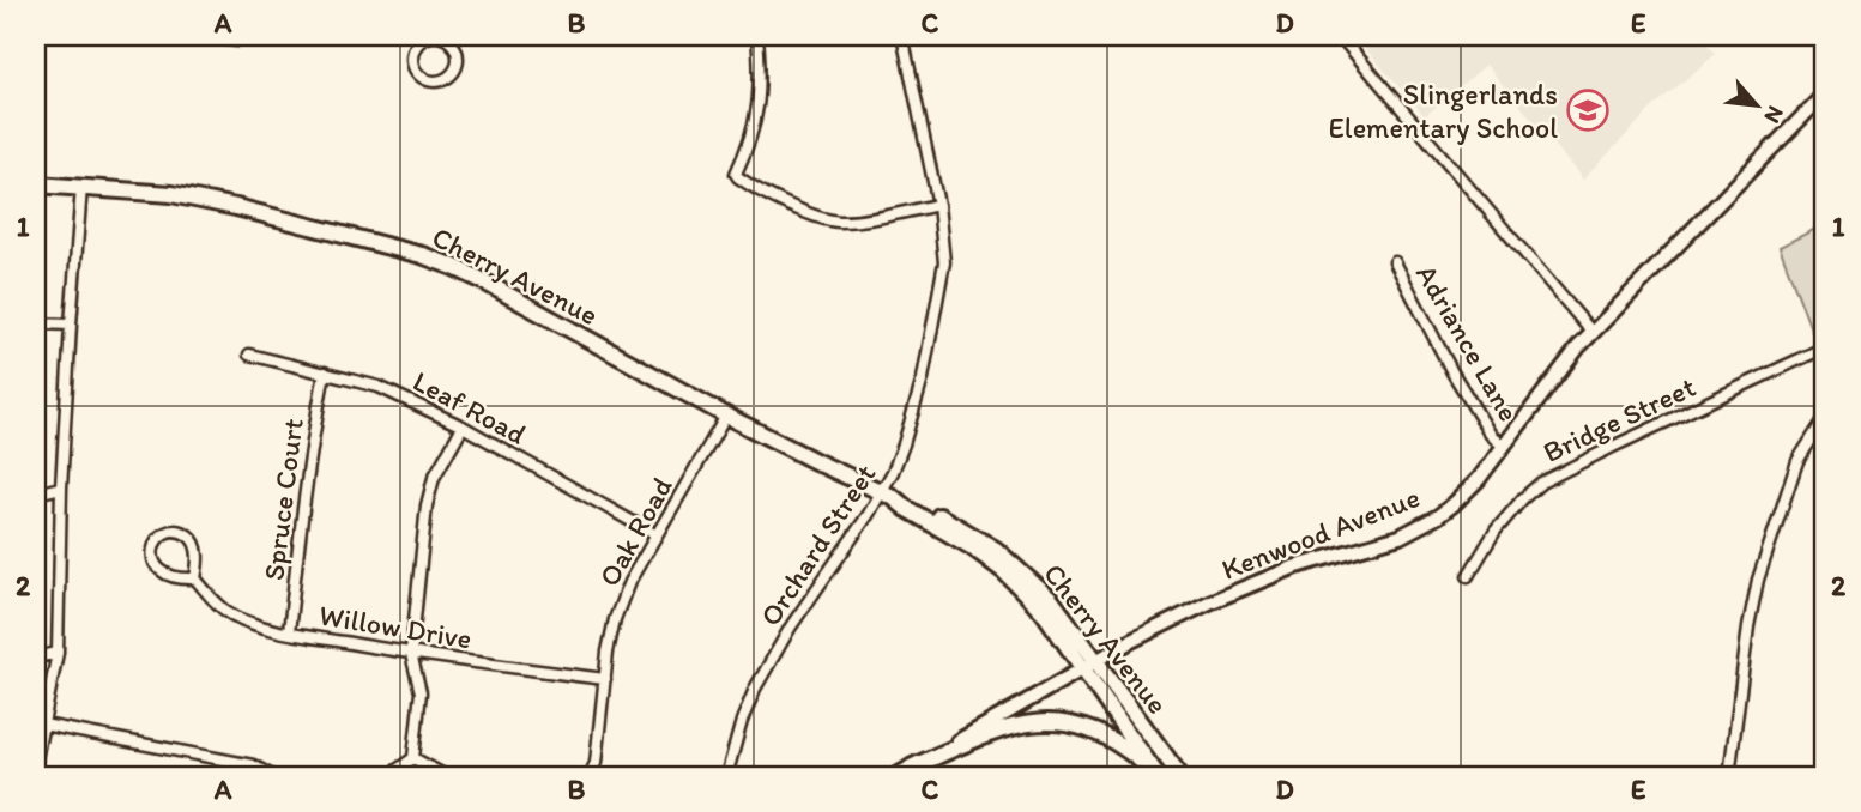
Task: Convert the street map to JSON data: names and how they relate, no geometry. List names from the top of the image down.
{
  "streets": {
    "main road": ["Cherry Avenue", "Kenwood Avenue"],
    "street": [
      "Adriance Lane",
      "Leaf Road",
      "Bridge Street",
      "Spruce Court",
      "Oak Road",
      "Orchard Street",
      "Willow Drive"
    ]
  },
  "crossings": [
    ["Cherry Avenue", "Oak Road"],
    ["Cherry Avenue", "Kenwood Avenue"],
    ["Cherry Avenue", "Orchard Street"],
    ["Adriance Lane", "Kenwood Avenue"],
    ["Leaf Road", "Spruce Court"],
    ["Leaf Road", "Oak Road"],
    ["Spruce Court", "Willow Drive"],
    ["Oak Road", "Willow Drive"]
  ],
  "places": {
    "school or university": ["Slingerlands Elementary School"]
  },
  "north": "bottom right",
  "grid": {
    "columns": [
      "A",
      "B",
      "C",
      "D",
      "E"
    ],
    "rows": ["1", "2"]
  }
}
